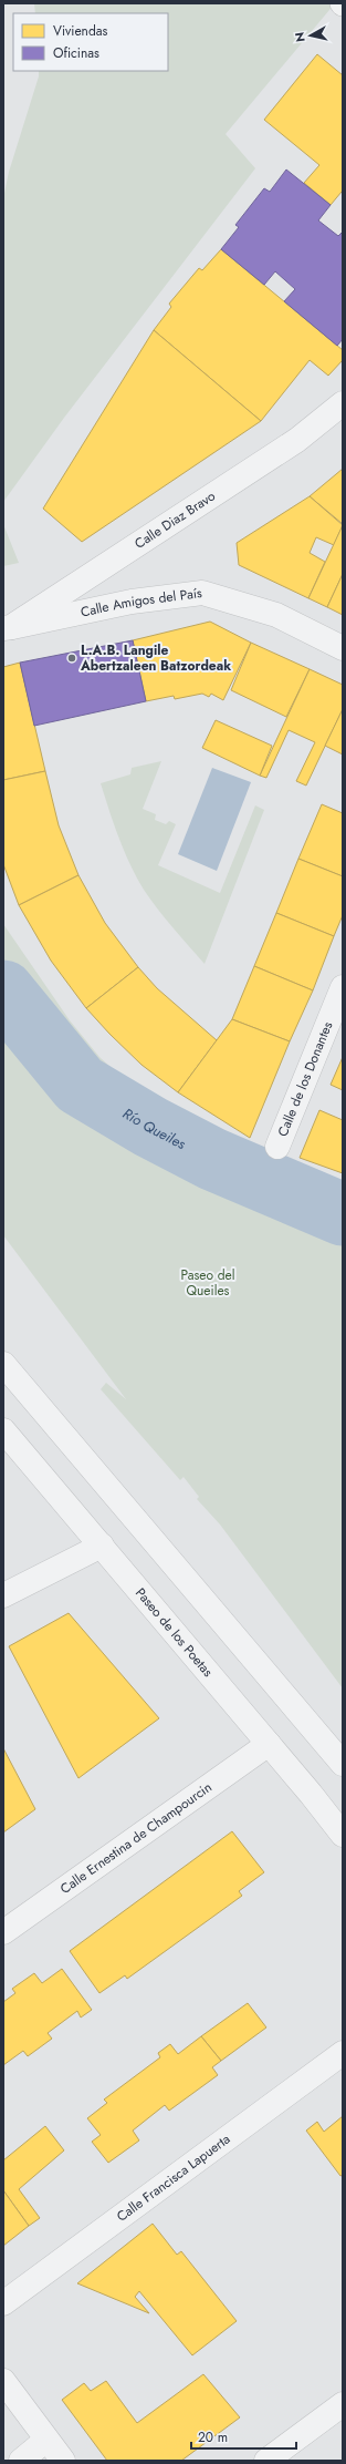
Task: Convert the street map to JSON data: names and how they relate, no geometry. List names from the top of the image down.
{
  "streets": {
    "street": [
      "Calle Diaz Bravo",
      "Calle Amigos del País",
      "Calle de los Donantes",
      "Paseo de los Poetas",
      "Calle Ernestina de Champourcin",
      "Calle Francisca Lapuerta"
    ]
  },
  "crossings": [
    ["Calle Diaz Bravo", "Calle Amigos del País"],
    ["Paseo de los Poetas", "Calle Ernestina de Champourcin"]
  ],
  "water": ["Río Queiles"],
  "parks": ["Paseo del Queiles"],
  "places": ["L.A.B. Langile Abertzaleen Batzordeak"],
  "legend": ["Viviendas", "Oficinas"],
  "scale_bar": "20 m",
  "north": "left"
}
